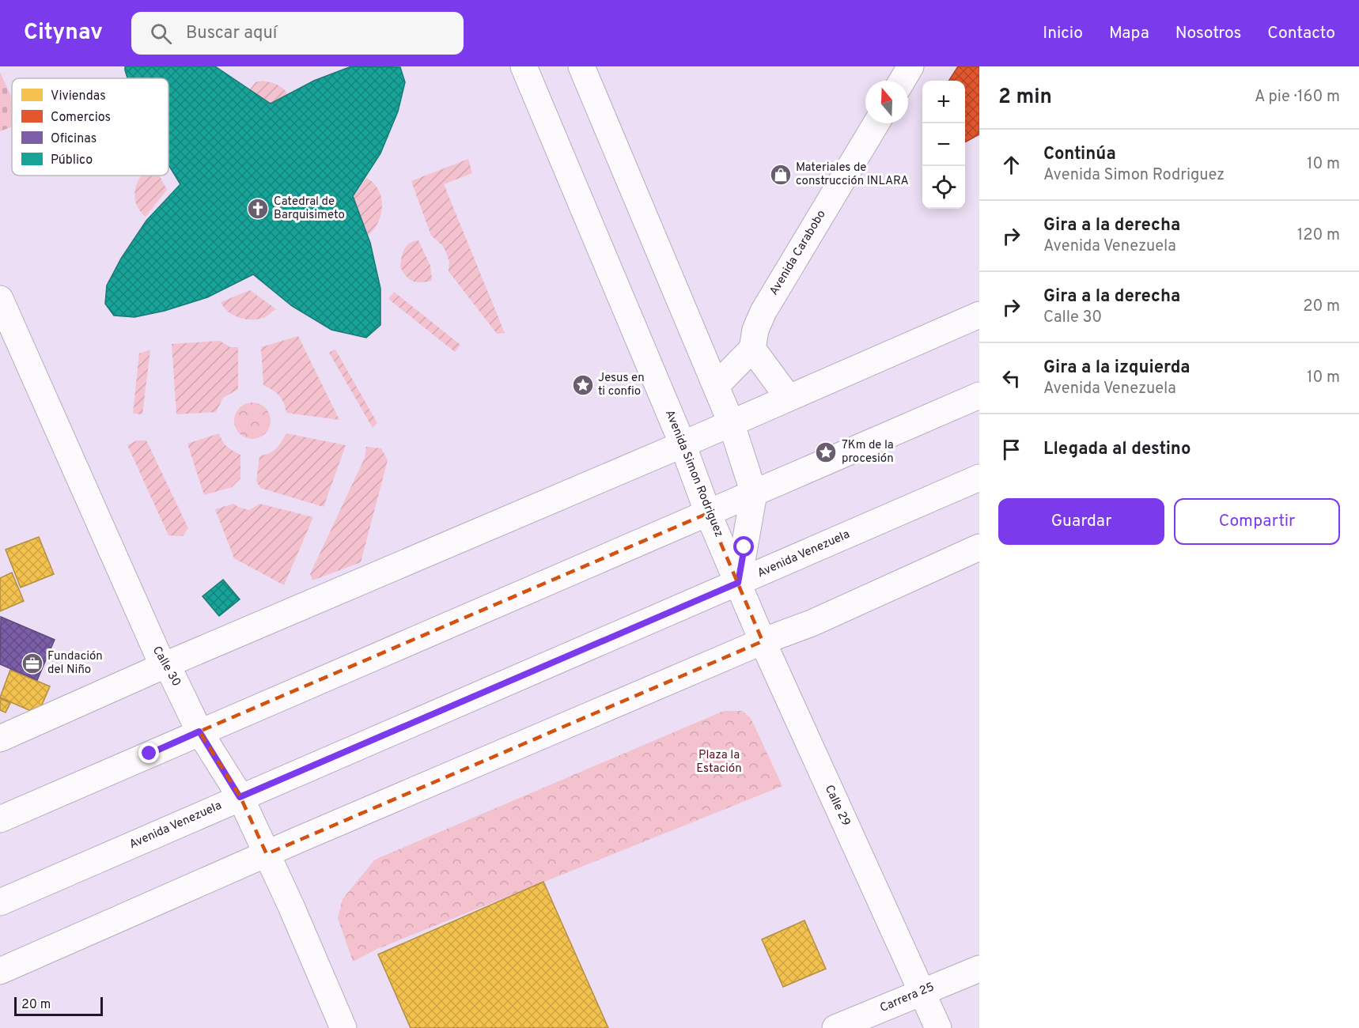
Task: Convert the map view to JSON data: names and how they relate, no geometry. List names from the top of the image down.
{
  "streets": {
    "street": [
      "Avenida Carabobo",
      "Avenida Simon Rodriguez",
      "Avenida Venezuela",
      "Calle 30",
      "Calle 29",
      "Carrera 25"
    ]
  },
  "crossings": [
    ["Avenida Simon Rodriguez", "Avenida Venezuela"],
    ["Avenida Simon Rodriguez", "Calle 29"],
    ["Avenida Venezuela", "Calle 30"],
    ["Avenida Venezuela", "Calle 29"],
    ["Calle 29", "Carrera 25"]
  ],
  "parks": ["Plaza la Estación"],
  "places": {
    "shop": ["Materiales de construcción INLARA"],
    "church": ["Catedral de Barquisimeto"],
    "place": ["Jesus en ti confio", "7Km de la procesión"],
    "office": ["Fundación del Niño"]
  },
  "legend": [
    "Viviendas",
    "Comercios",
    "Oficinas",
    "Público"
  ],
  "scale_bar": "20 m",
  "north": "top",
  "page": {
    "header": "Citynav",
    "search": "Buscar aquí",
    "nav": [
      "Inicio",
      "Mapa",
      "Nosotros",
      "Contacto"
    ],
    "heading": ["2 min", "A pie · 160 m"],
    "map_buttons": ["+", "−"],
    "list": [
      ["Continúa", "Avenida Simon Rodriguez", "10 m"],
      ["Gira a la derecha", "Avenida Venezuela", "120 m"],
      ["Gira a la derecha", "Calle 30", "20 m"],
      ["Gira a la izquierda", "Avenida Venezuela", "10 m"],
      "Llegada al destino"
    ],
    "buttons": ["Guardar", "Compartir"],
    "scale": "20 m"
  }
}
